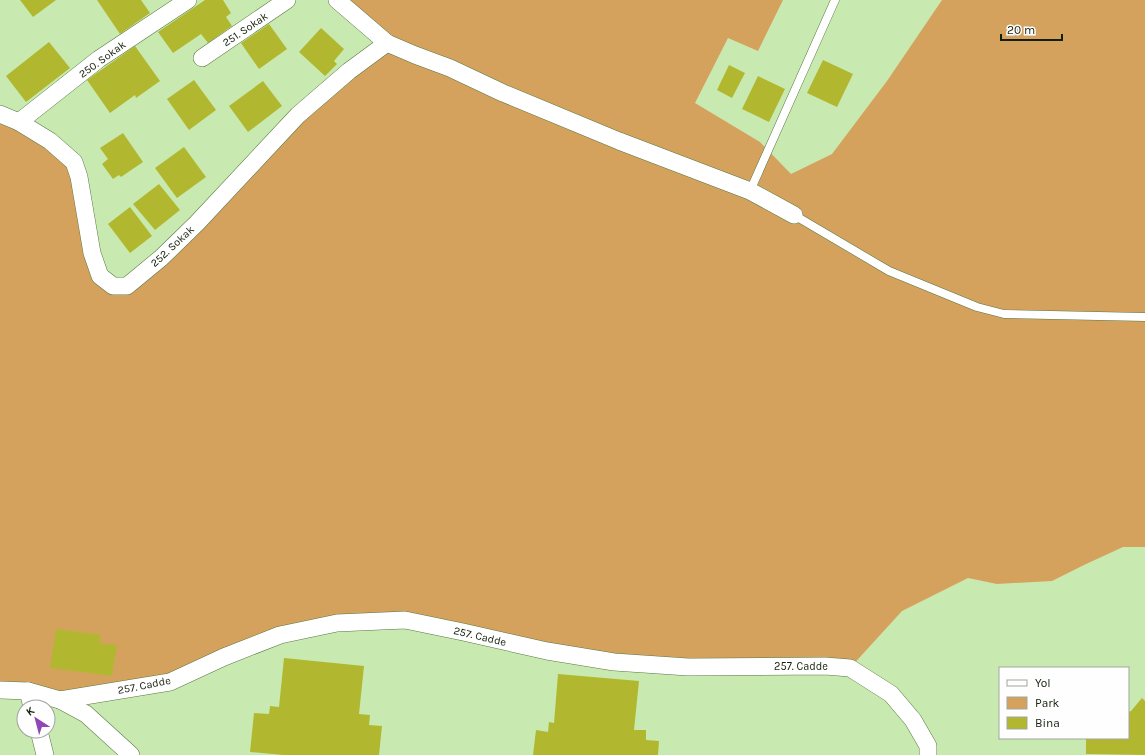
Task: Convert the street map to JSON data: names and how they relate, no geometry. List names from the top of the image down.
{
  "streets": {
    "street": [
      "251. Sokak",
      "250. Sokak",
      "252. Sokak",
      "257. Cadde"
    ]
  },
  "crossings": [
    ["250. Sokak", "252. Sokak"]
  ],
  "legend": ["Yol", "Park", "Bina"],
  "scale_bar": "20 m",
  "north": "top left"
}
